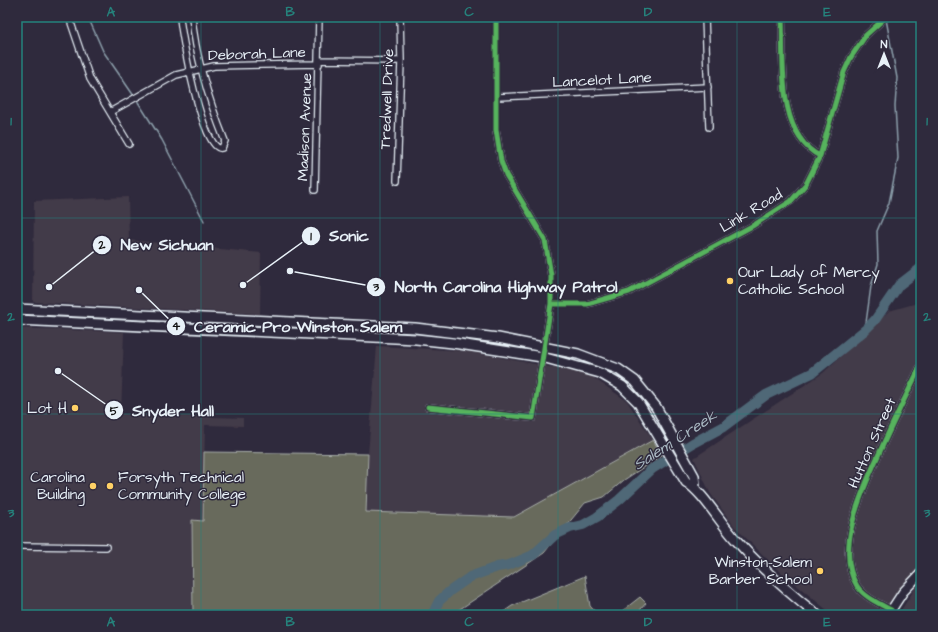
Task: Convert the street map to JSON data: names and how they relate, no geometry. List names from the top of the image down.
{
  "streets": {
    "street": [
      "Deborah Lane",
      "Lancelot Lane",
      "Tredwell Drive",
      "Madison Avenue",
      "Link Road",
      "Hutton Street"
    ]
  },
  "crossings": [
    ["Deborah Lane", "Tredwell Drive"],
    ["Deborah Lane", "Madison Avenue"]
  ],
  "water": ["Salem Creek"],
  "places": [
    "North Carolina Highway Patrol",
    "Our Lady of Mercy Catholic School",
    "Sonic",
    "New Sichuan",
    "Ceramic Pro Winston Salem",
    "Snyder Hall",
    "Lot H",
    "Carolina Building",
    "Forsyth Technical Community College",
    "Winston-Salem Barber School"
  ],
  "north": "top",
  "grid": {
    "columns": [
      "A",
      "B",
      "C",
      "D",
      "E"
    ],
    "rows": ["1", "2", "3"]
  }
}
